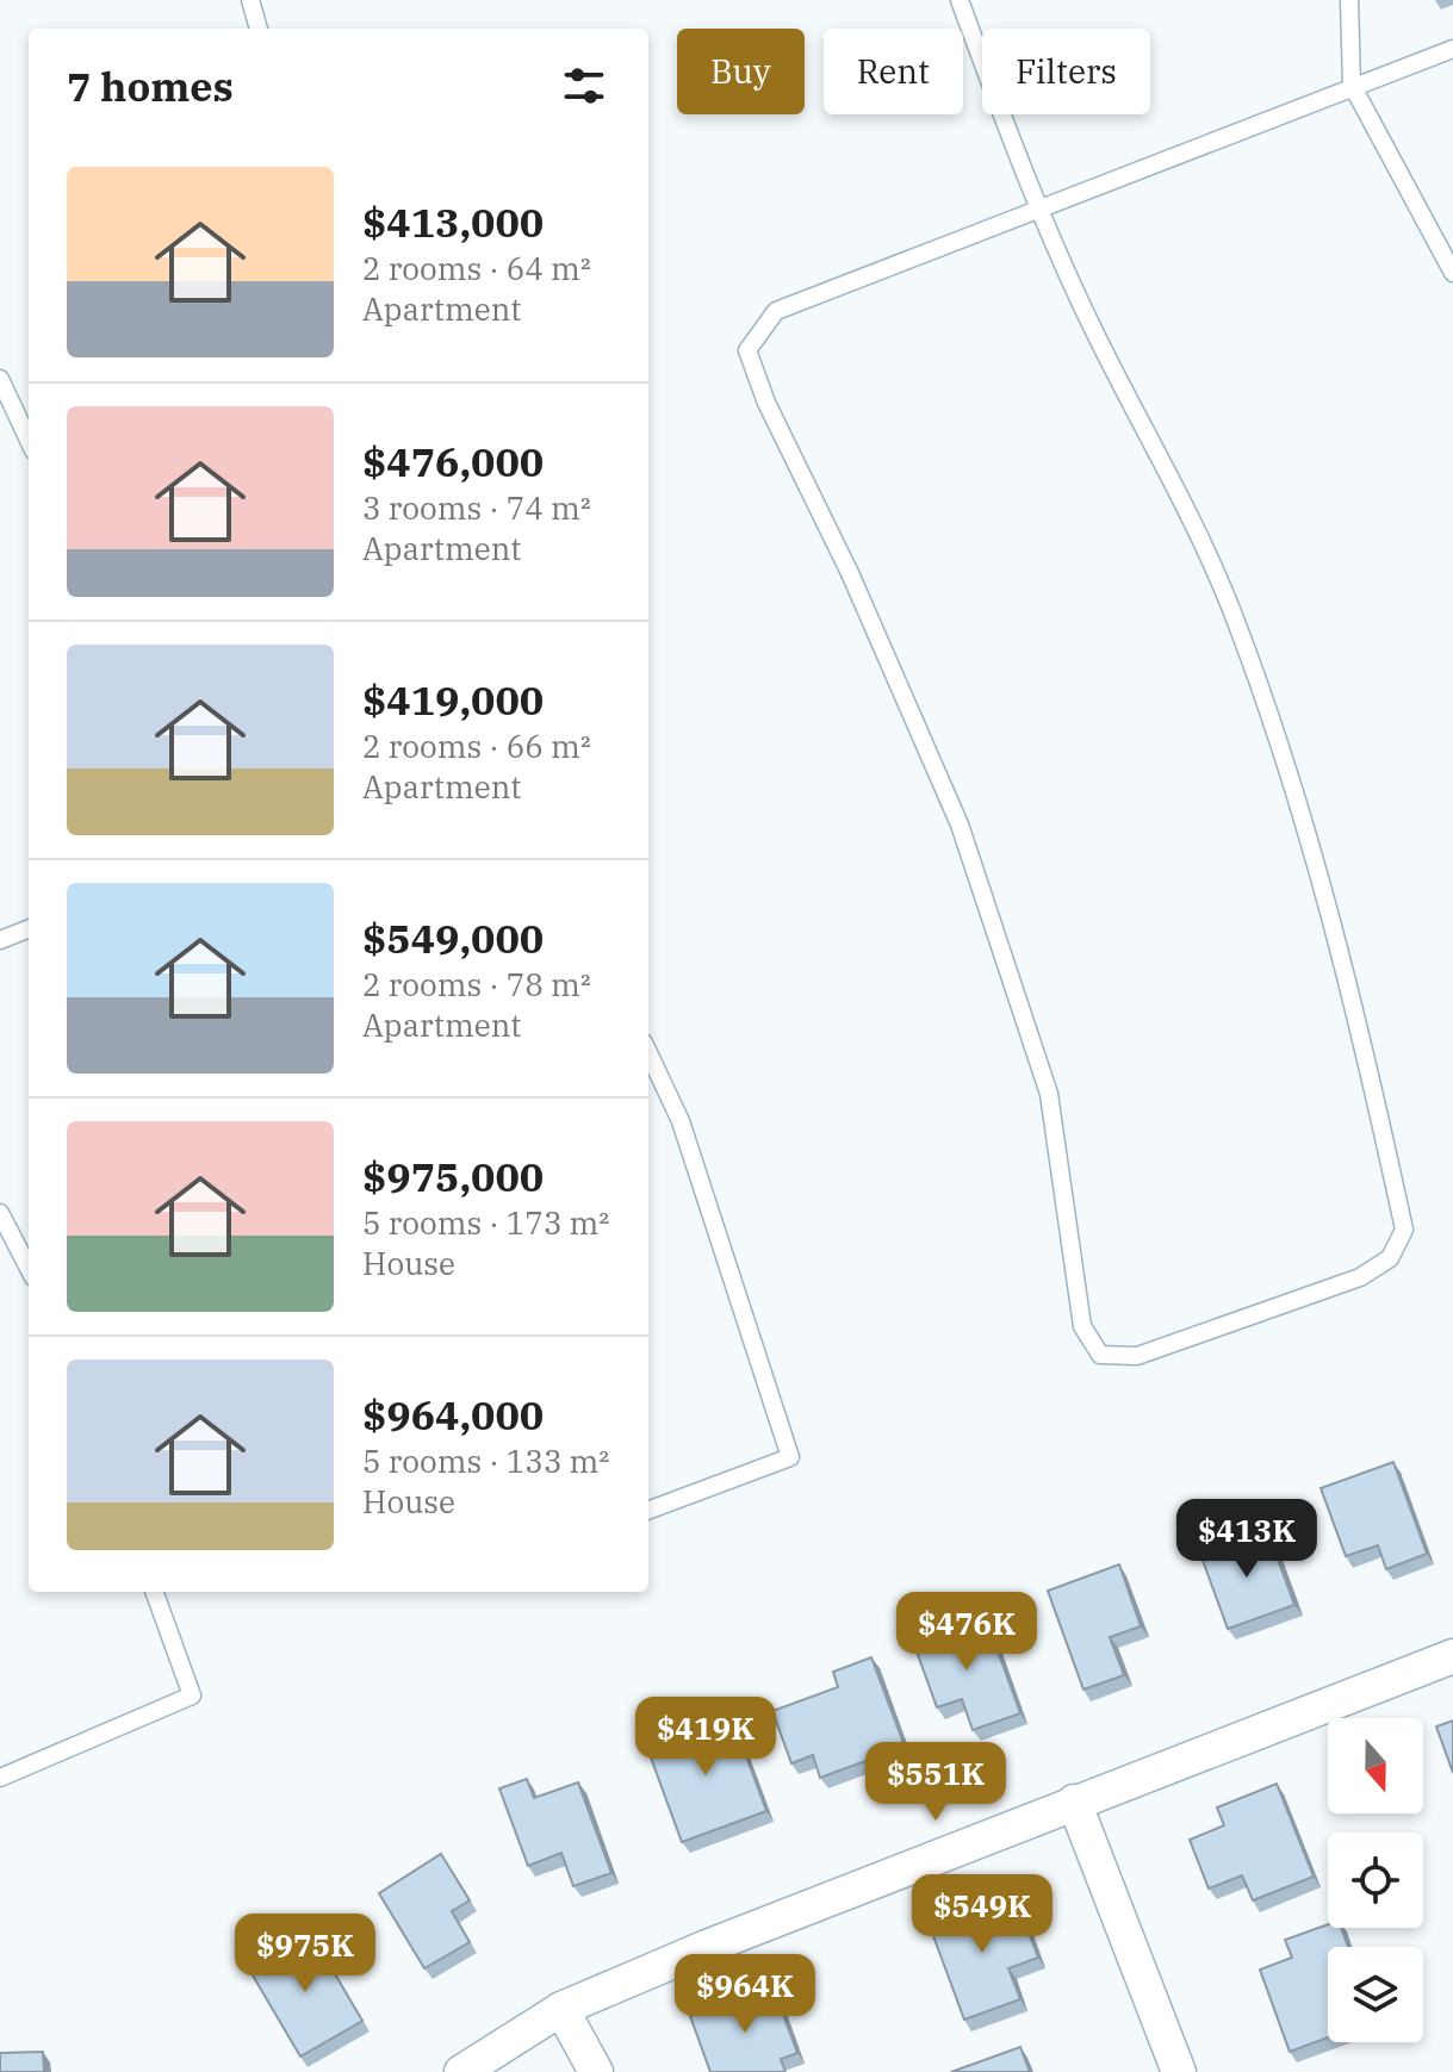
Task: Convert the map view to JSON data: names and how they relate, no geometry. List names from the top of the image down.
{
  "north": "bottom",
  "page": {
    "chip": ["Buy", "Rent", "Filters"],
    "heading": "7 homes",
    "list": [
      {
        "name": "$413,000",
        "note": "2 rooms · 64 m² · Apartment"
      },
      {
        "name": "$476,000",
        "note": "3 rooms · 74 m² · Apartment"
      },
      {
        "name": "$419,000",
        "note": "2 rooms · 66 m² · Apartment"
      },
      {
        "name": "$549,000",
        "note": "2 rooms · 78 m² · Apartment"
      },
      {
        "name": "$975,000",
        "note": "5 rooms · 173 m² · House"
      },
      {
        "name": "$964,000",
        "note": "5 rooms · 133 m² · House"
      }
    ],
    "price": [
      "$413K",
      "$476K",
      "$419K",
      "$551K",
      "$549K",
      "$975K",
      "$964K"
    ]
  }
}
